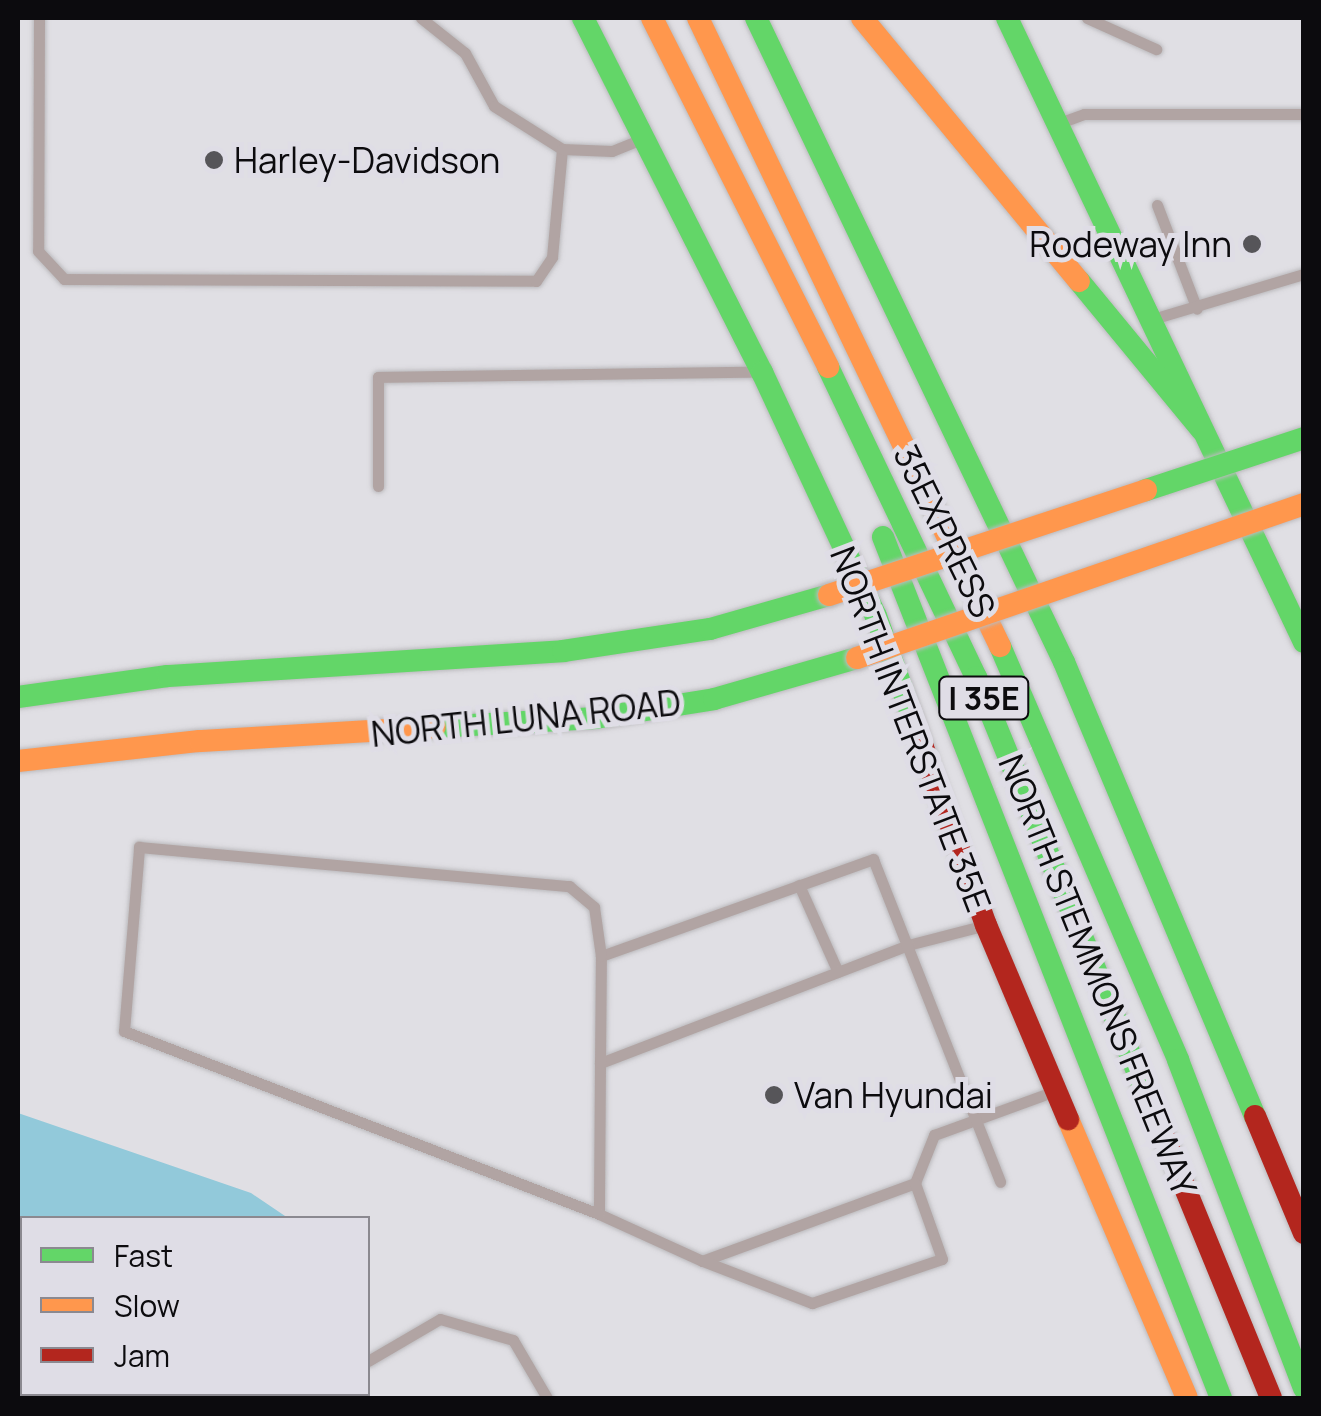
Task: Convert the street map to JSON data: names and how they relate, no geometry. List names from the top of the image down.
{
  "streets": {
    "main road": [
      "35EXPRESS",
      "I 35E",
      "NORTH LUNA ROAD",
      "NORTH INTERSTATE 35E",
      "NORTH STEMMONS FREEWAY"
    ]
  },
  "places": ["Harley-Davidson", "Rodeway Inn", "Van Hyundai"],
  "legend": ["Fast", "Slow", "Jam"]
}
